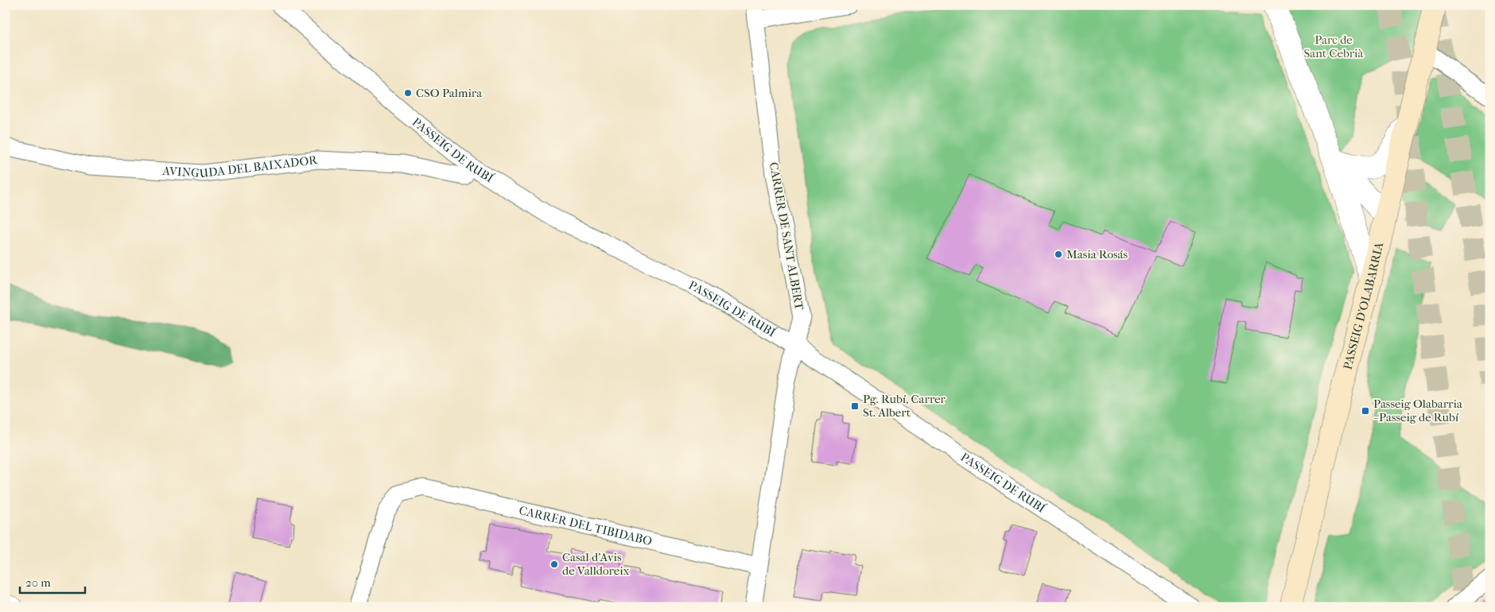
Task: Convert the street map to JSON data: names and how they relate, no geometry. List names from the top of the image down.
{
  "streets": {
    "main road": ["PASSEIG D'OLABARRIA"],
    "street": [
      "PASSEIG DE RUBÍ",
      "AVINGUDA DEL BAIXADOR",
      "CARRER DE SANT ALBERT",
      "CARRER DEL TIBIDABO"
    ]
  },
  "crossings": [
    ["PASSEIG DE RUBÍ", "AVINGUDA DEL BAIXADOR"],
    ["PASSEIG DE RUBÍ", "CARRER DE SANT ALBERT"],
    ["CARRER DE SANT ALBERT", "CARRER DEL TIBIDABO"]
  ],
  "parks": ["Parc de Sant Cebrià"],
  "places": {
    "other": ["CSO Palmira", "Masia Rosás", "Casal d'Avis de Valldoreix"],
    "transit": ["Pg. Rubí, Carrer St. Albert", "Passeig Olabarria - Passeig de Rubí"]
  },
  "scale_bar": "20 m"
}
